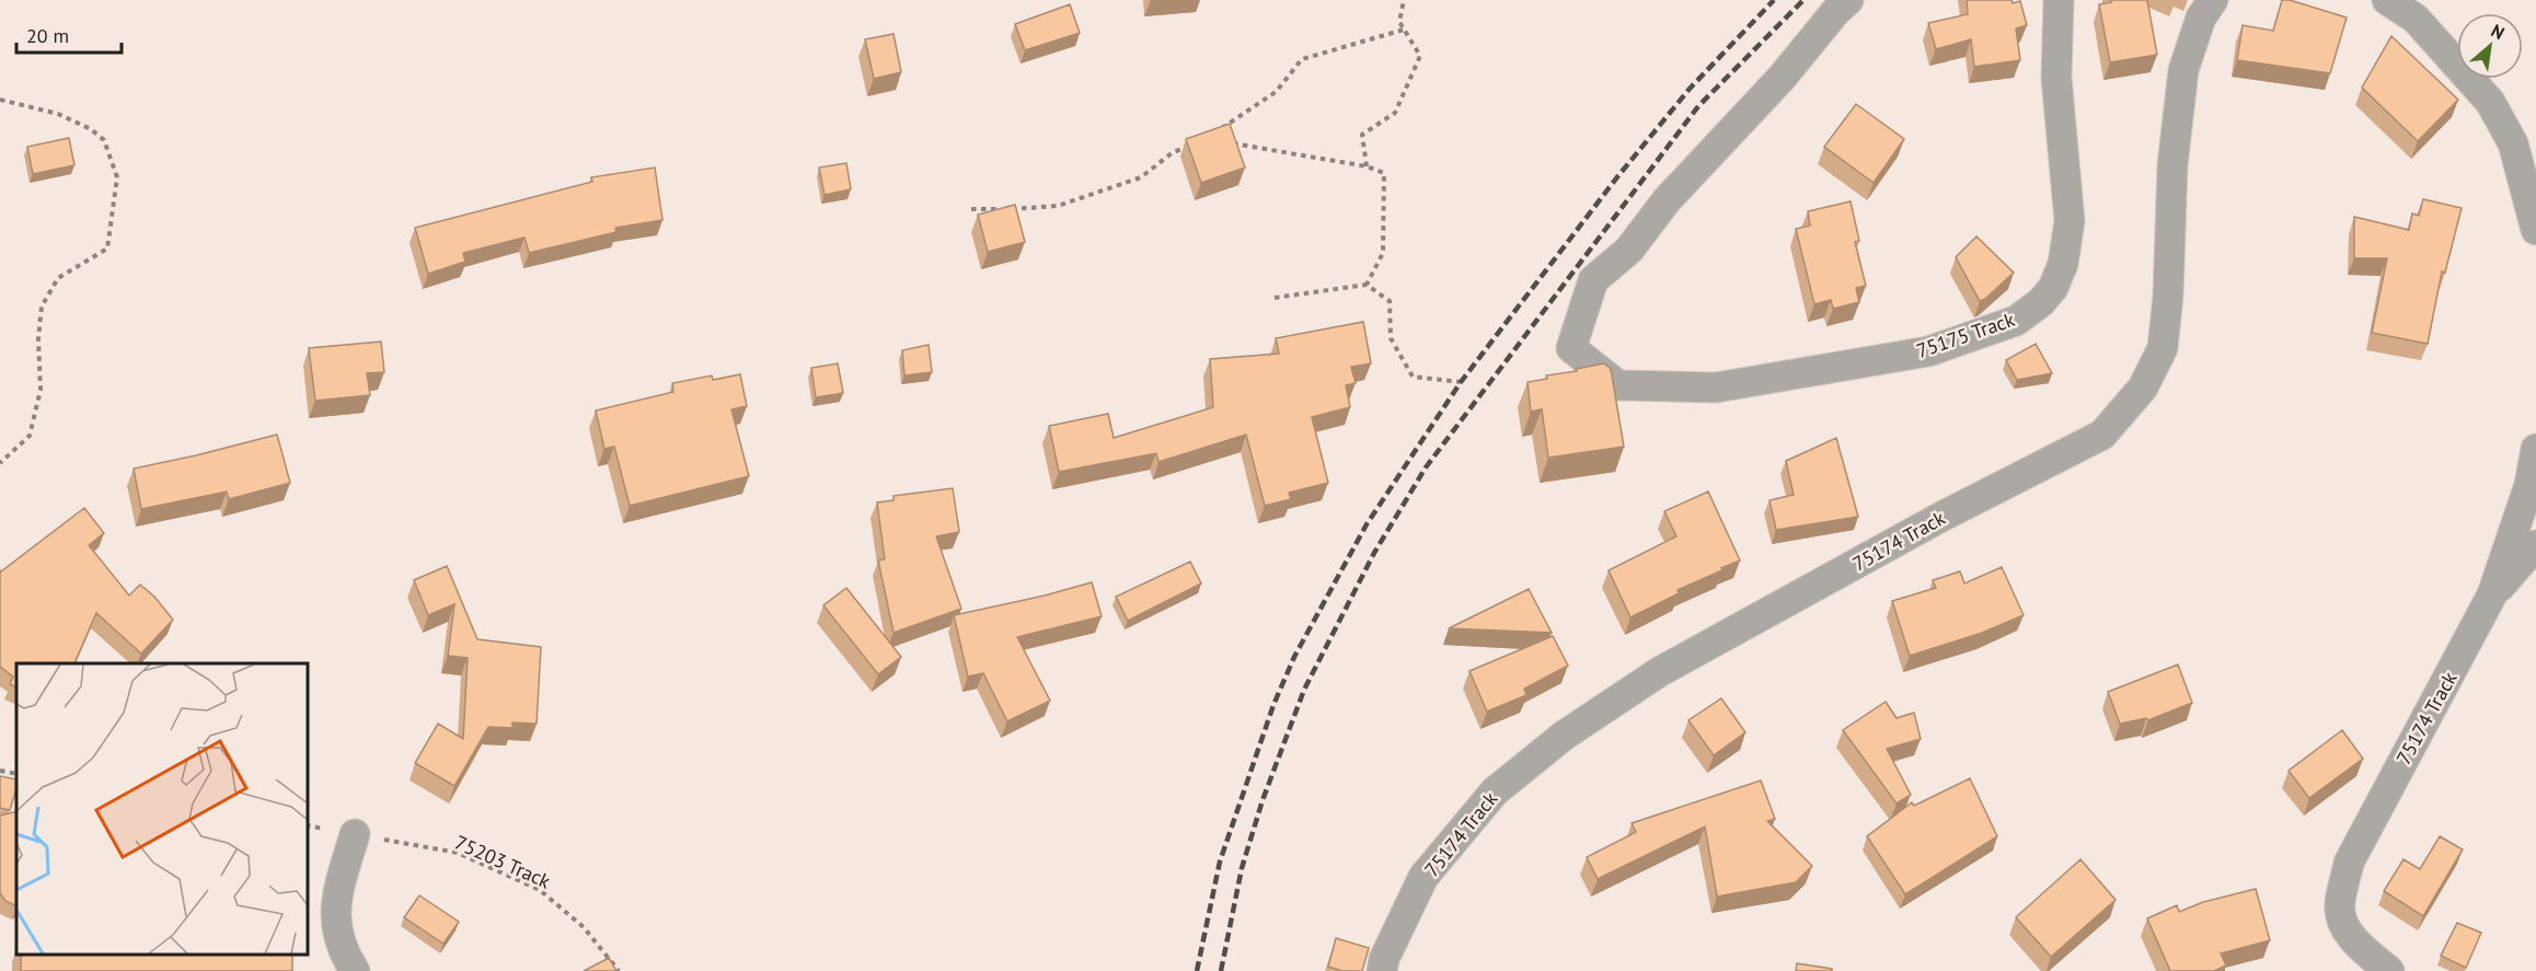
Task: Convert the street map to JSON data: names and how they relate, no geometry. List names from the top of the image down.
{
  "streets": {
    "street": ["75175 Track", "75174 Track"],
    "path": ["75203 Track"]
  },
  "scale_bar": "20 m",
  "north": "top right"
}
